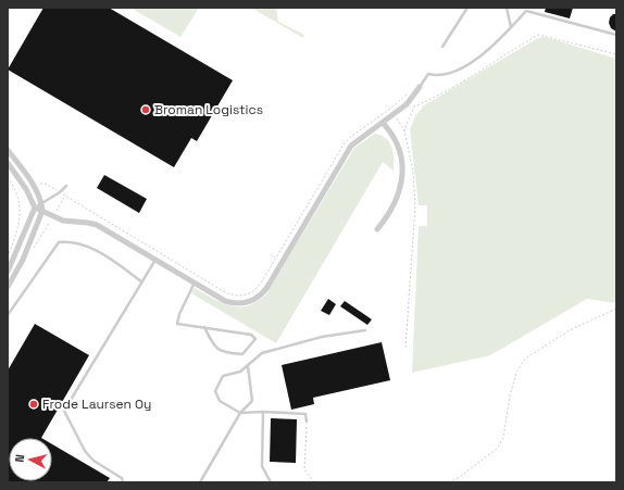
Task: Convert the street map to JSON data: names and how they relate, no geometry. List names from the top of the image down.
{
  "places": ["Broman Logistics", "Frode Laursen Oy"],
  "north": "left"
}
